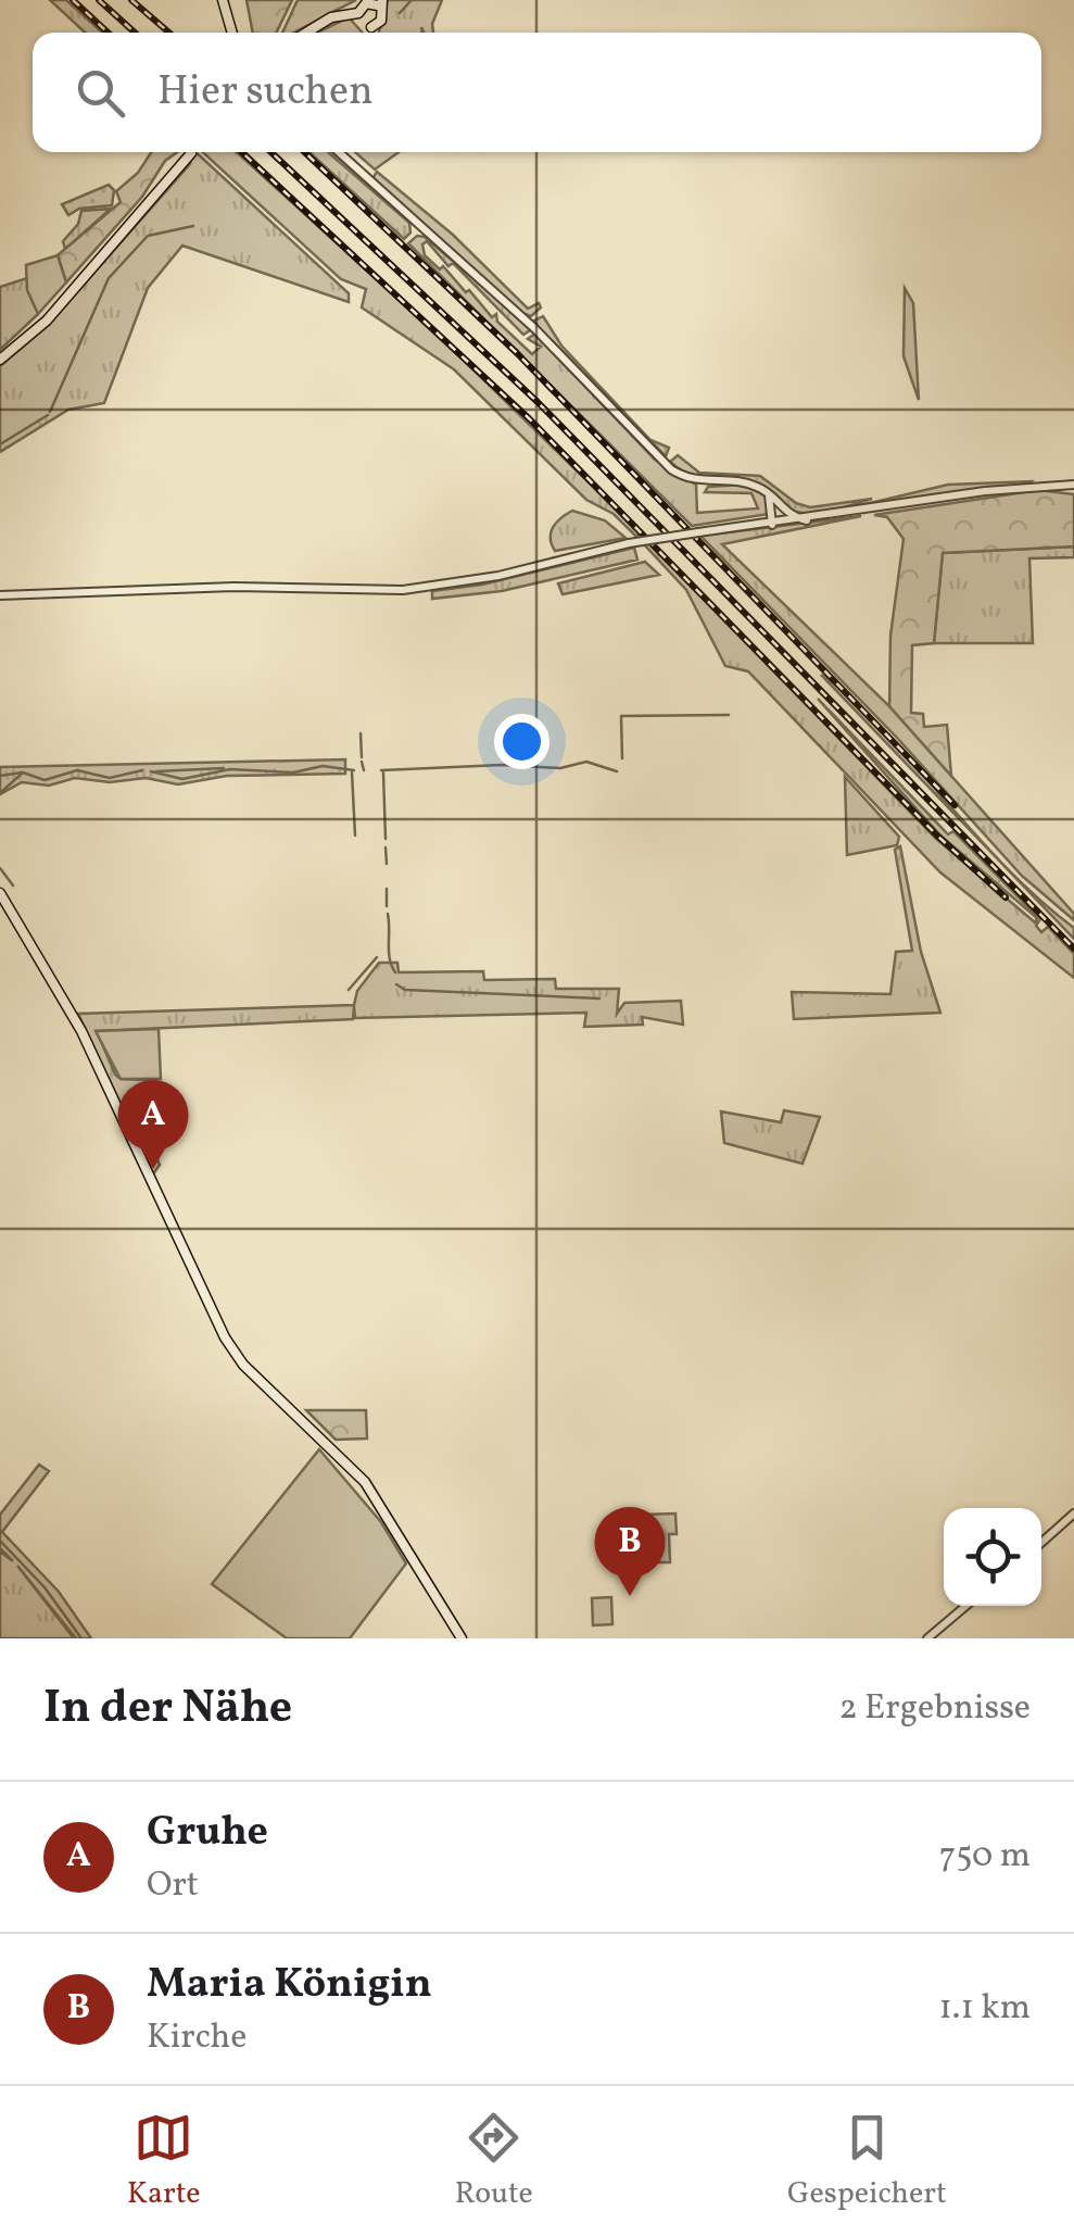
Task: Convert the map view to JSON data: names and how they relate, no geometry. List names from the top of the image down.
{
  "page": {
    "search": "Hier suchen",
    "pins": ["A", "B"],
    "heading": ["In der Nähe", "2 Ergebnisse"],
    "list": [
      {
        "mark": "A",
        "name": "Gruhe",
        "note": "Ort",
        "value": "750 m"
      },
      {
        "mark": "B",
        "name": "Maria Königin",
        "note": "Kirche",
        "value": "1.1 km"
      }
    ],
    "nav": ["Karte", "Route", "Gespeichert"]
  }
}
